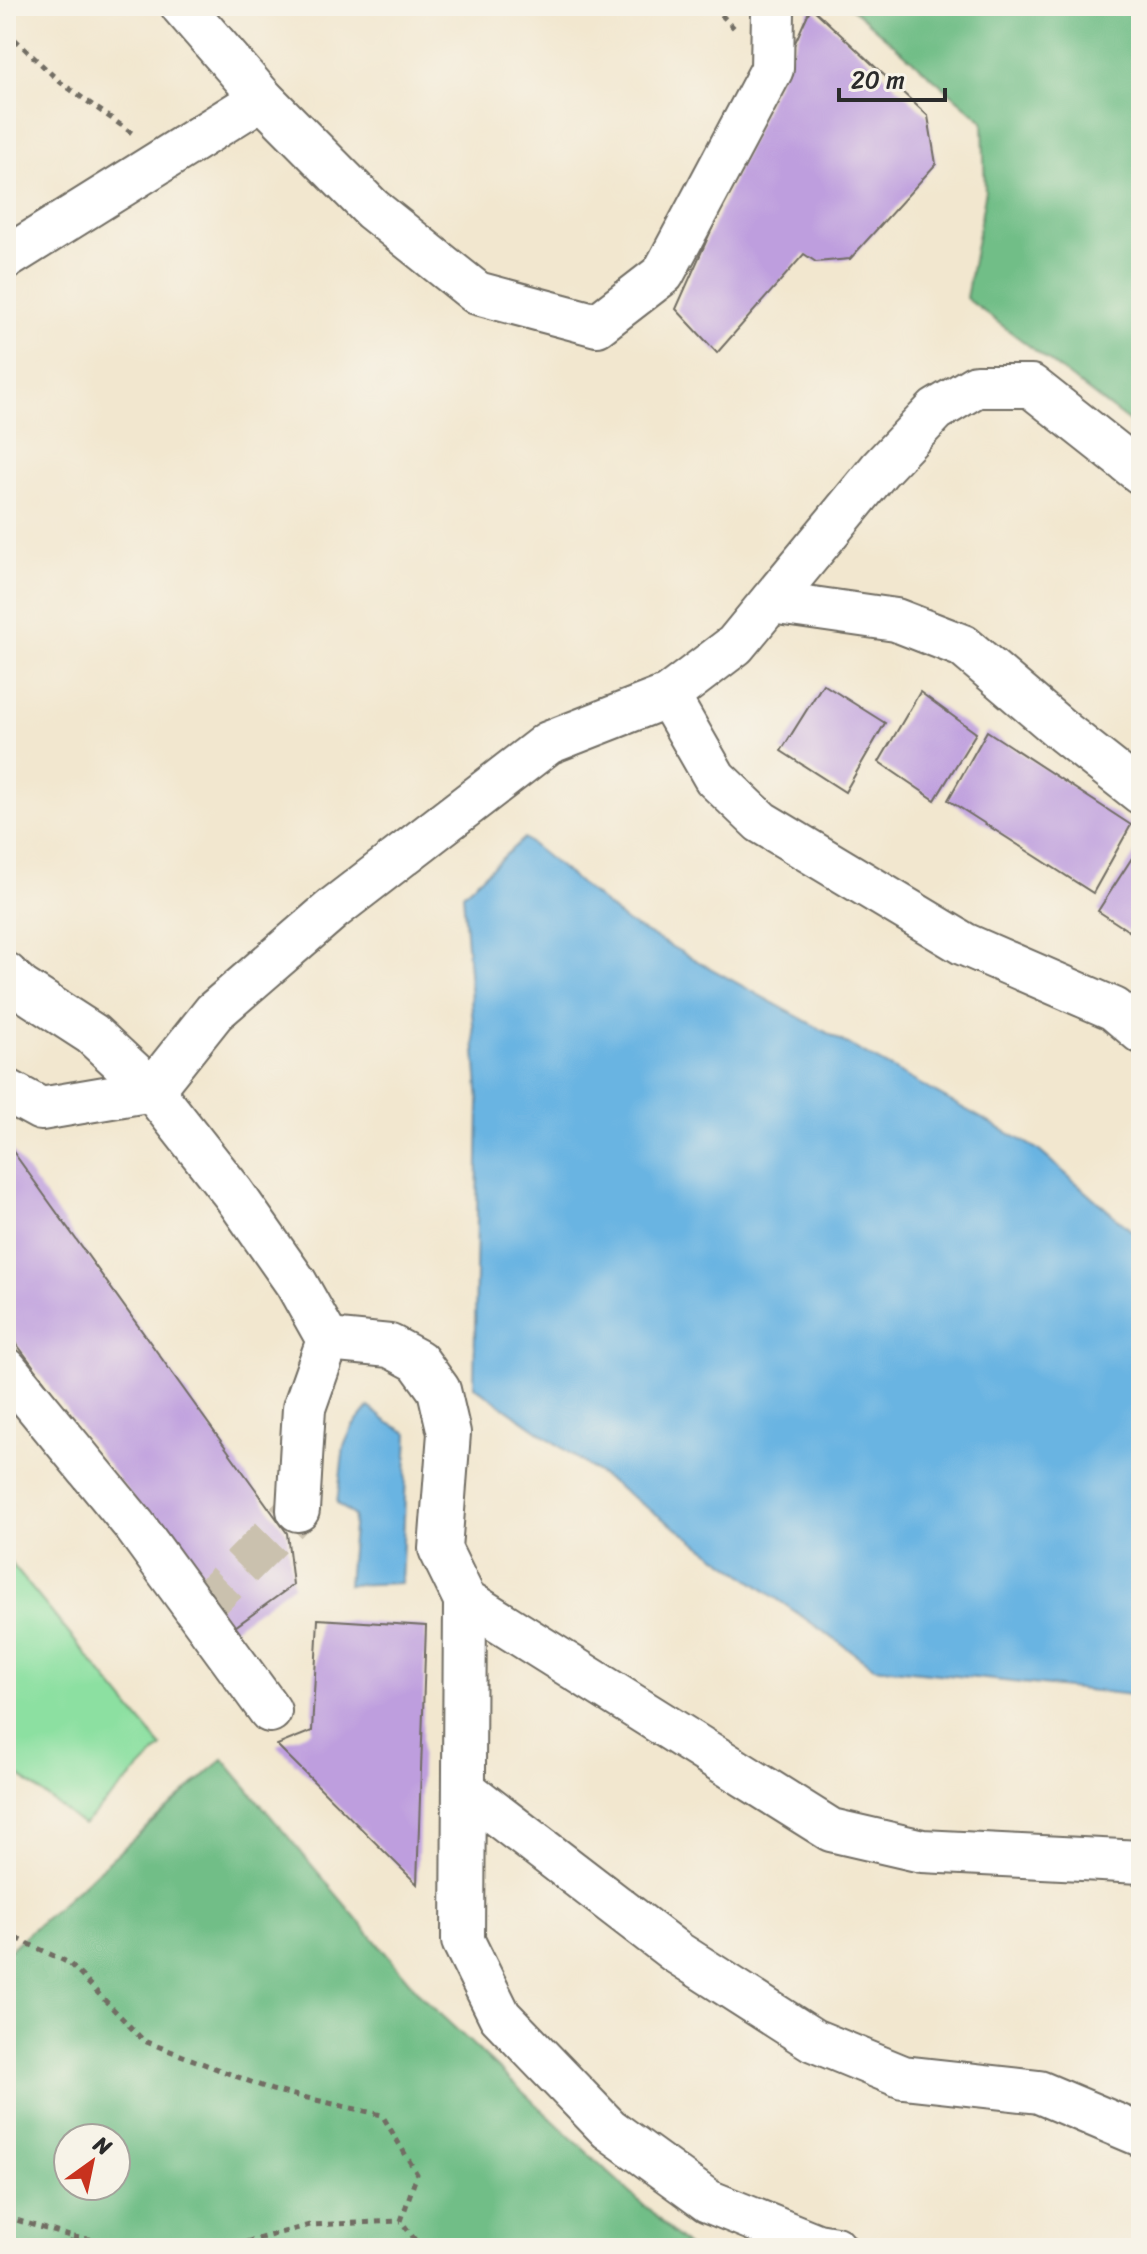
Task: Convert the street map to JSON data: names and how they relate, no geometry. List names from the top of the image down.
{
  "scale_bar": "20 m",
  "north": "top right"
}
